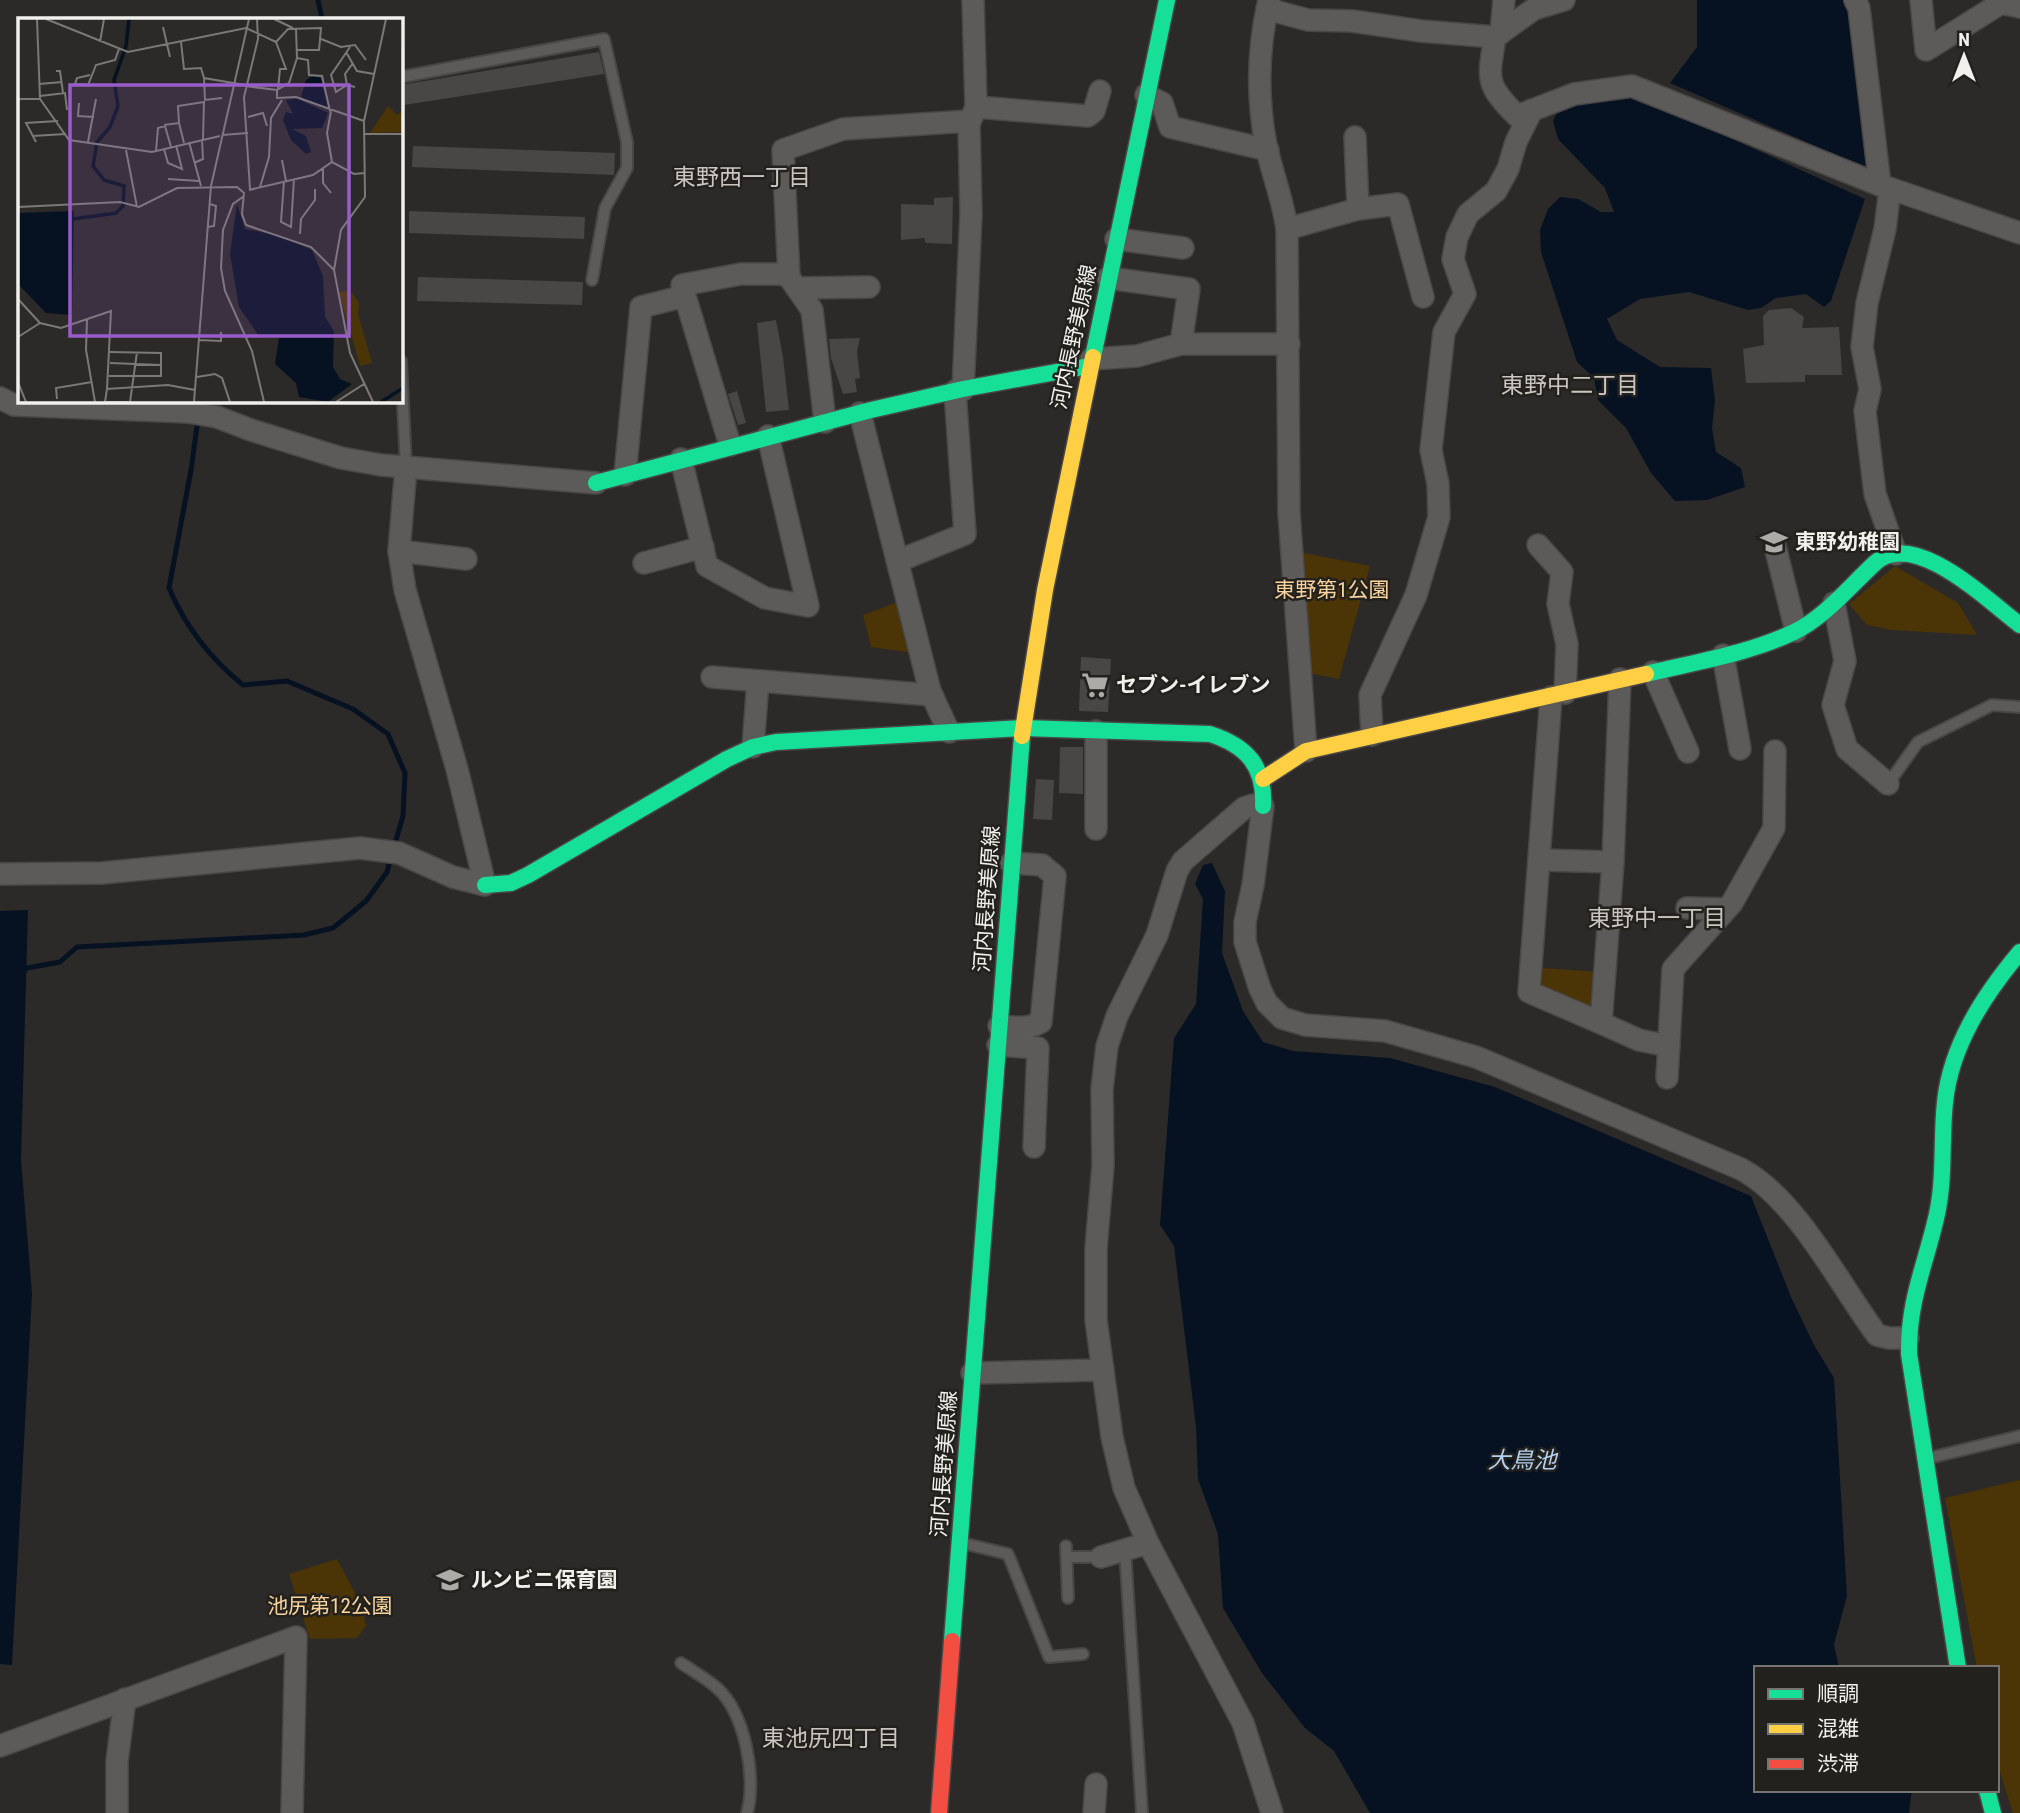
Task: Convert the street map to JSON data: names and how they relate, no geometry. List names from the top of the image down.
{
  "streets": {
    "street": ["河内長野美原線"]
  },
  "districts": [
    "東野西一丁目",
    "東野中二丁目",
    "東野中一丁目",
    "東池尻四丁目"
  ],
  "water": ["大鳥池"],
  "parks": ["東野第1公園", "池尻第12公園"],
  "places": {
    "school or university": ["東野幼稚園", "ルンビニ保育園"],
    "supermarket": ["セブン-イレブン"]
  },
  "legend": ["順調", "混雑", "渋滞"],
  "north": "top"
}
